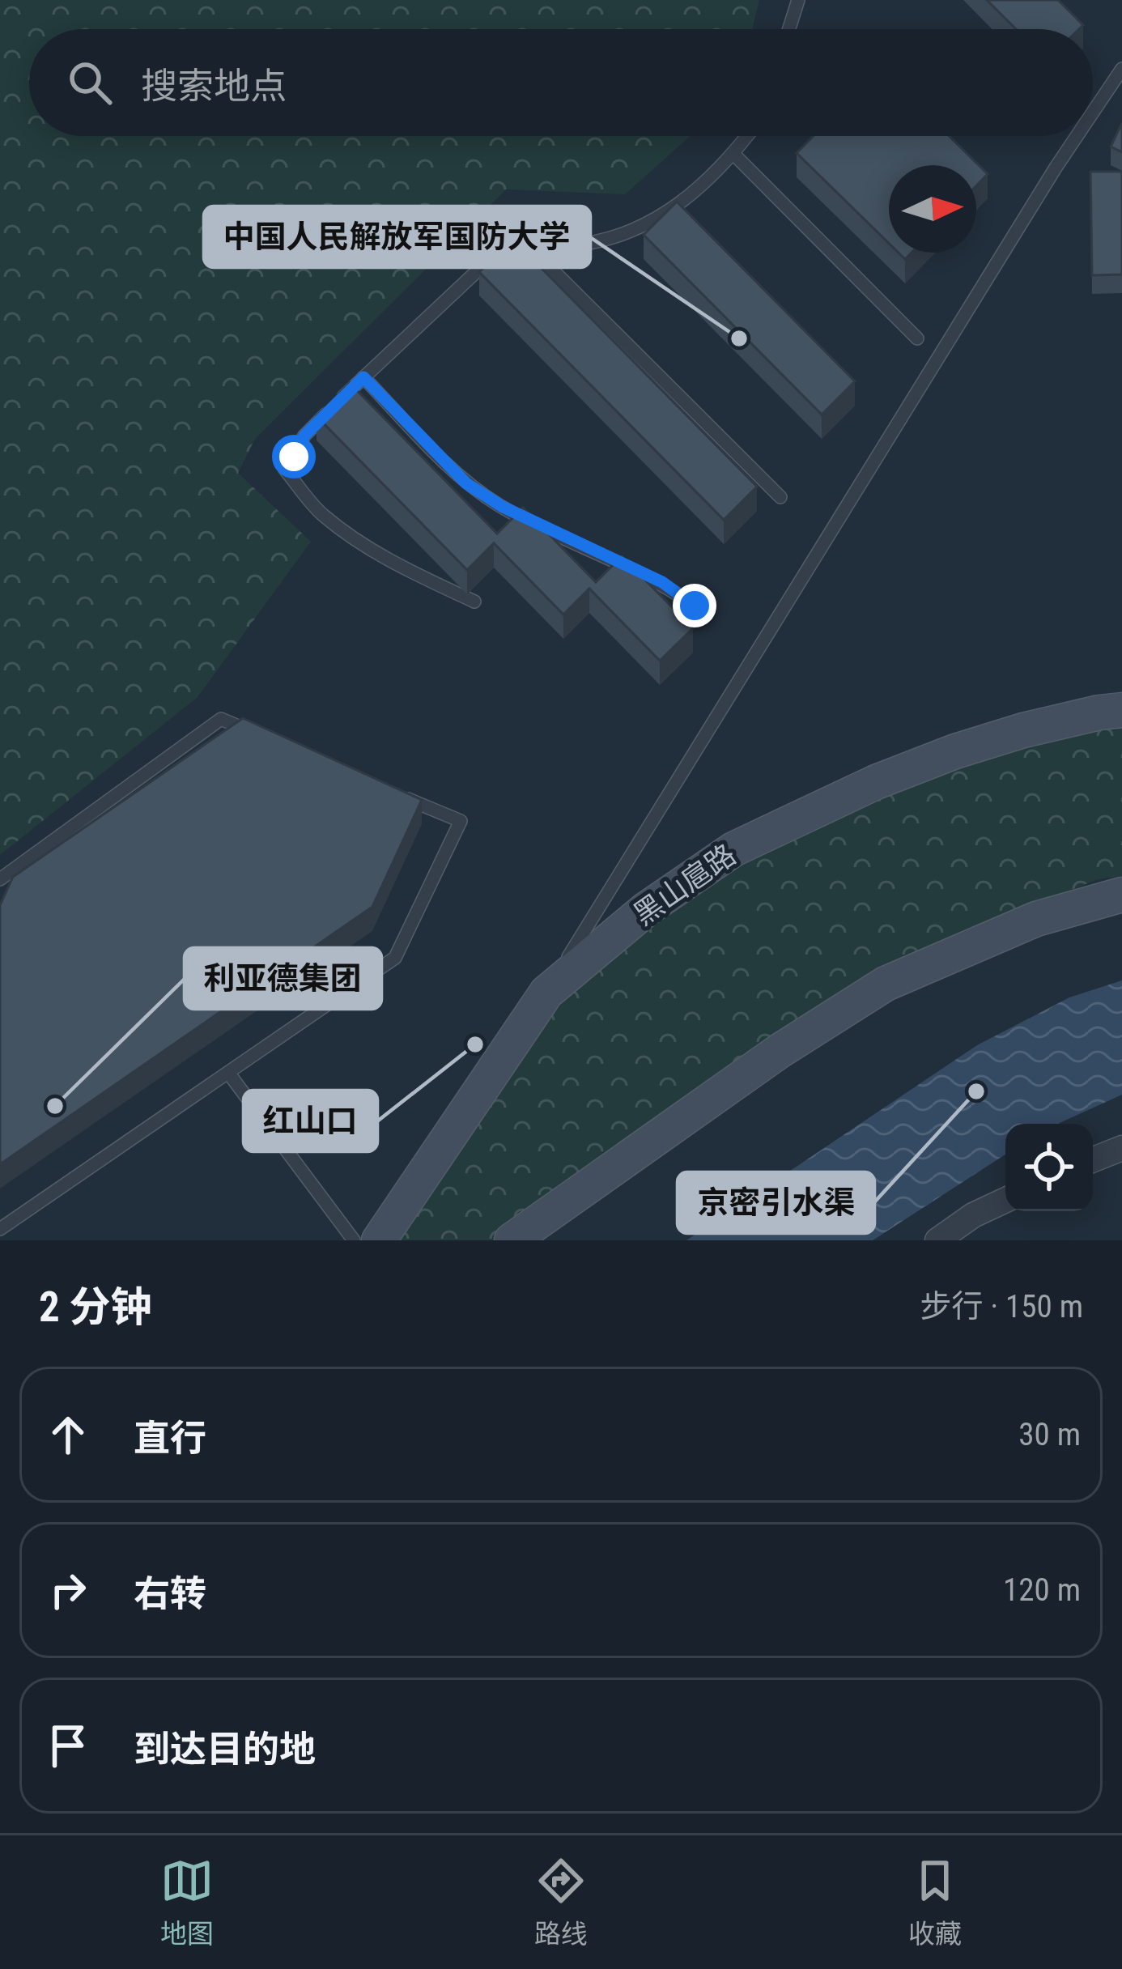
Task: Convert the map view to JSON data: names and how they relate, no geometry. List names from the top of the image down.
{
  "streets": {
    "main road": ["黑山扈路"]
  },
  "places": [
    "中国人民解放军国防大学",
    "红山口",
    "京密引水渠",
    "利亚德集团"
  ],
  "north": "right",
  "page": {
    "search": "搜索地点",
    "heading": ["2 分钟", "步行 · 150 m"],
    "list": [
      ["直行", "30 m"],
      ["右转", "120 m"],
      "到达目的地"
    ],
    "nav": ["地图", "路线", "收藏"]
  }
}
